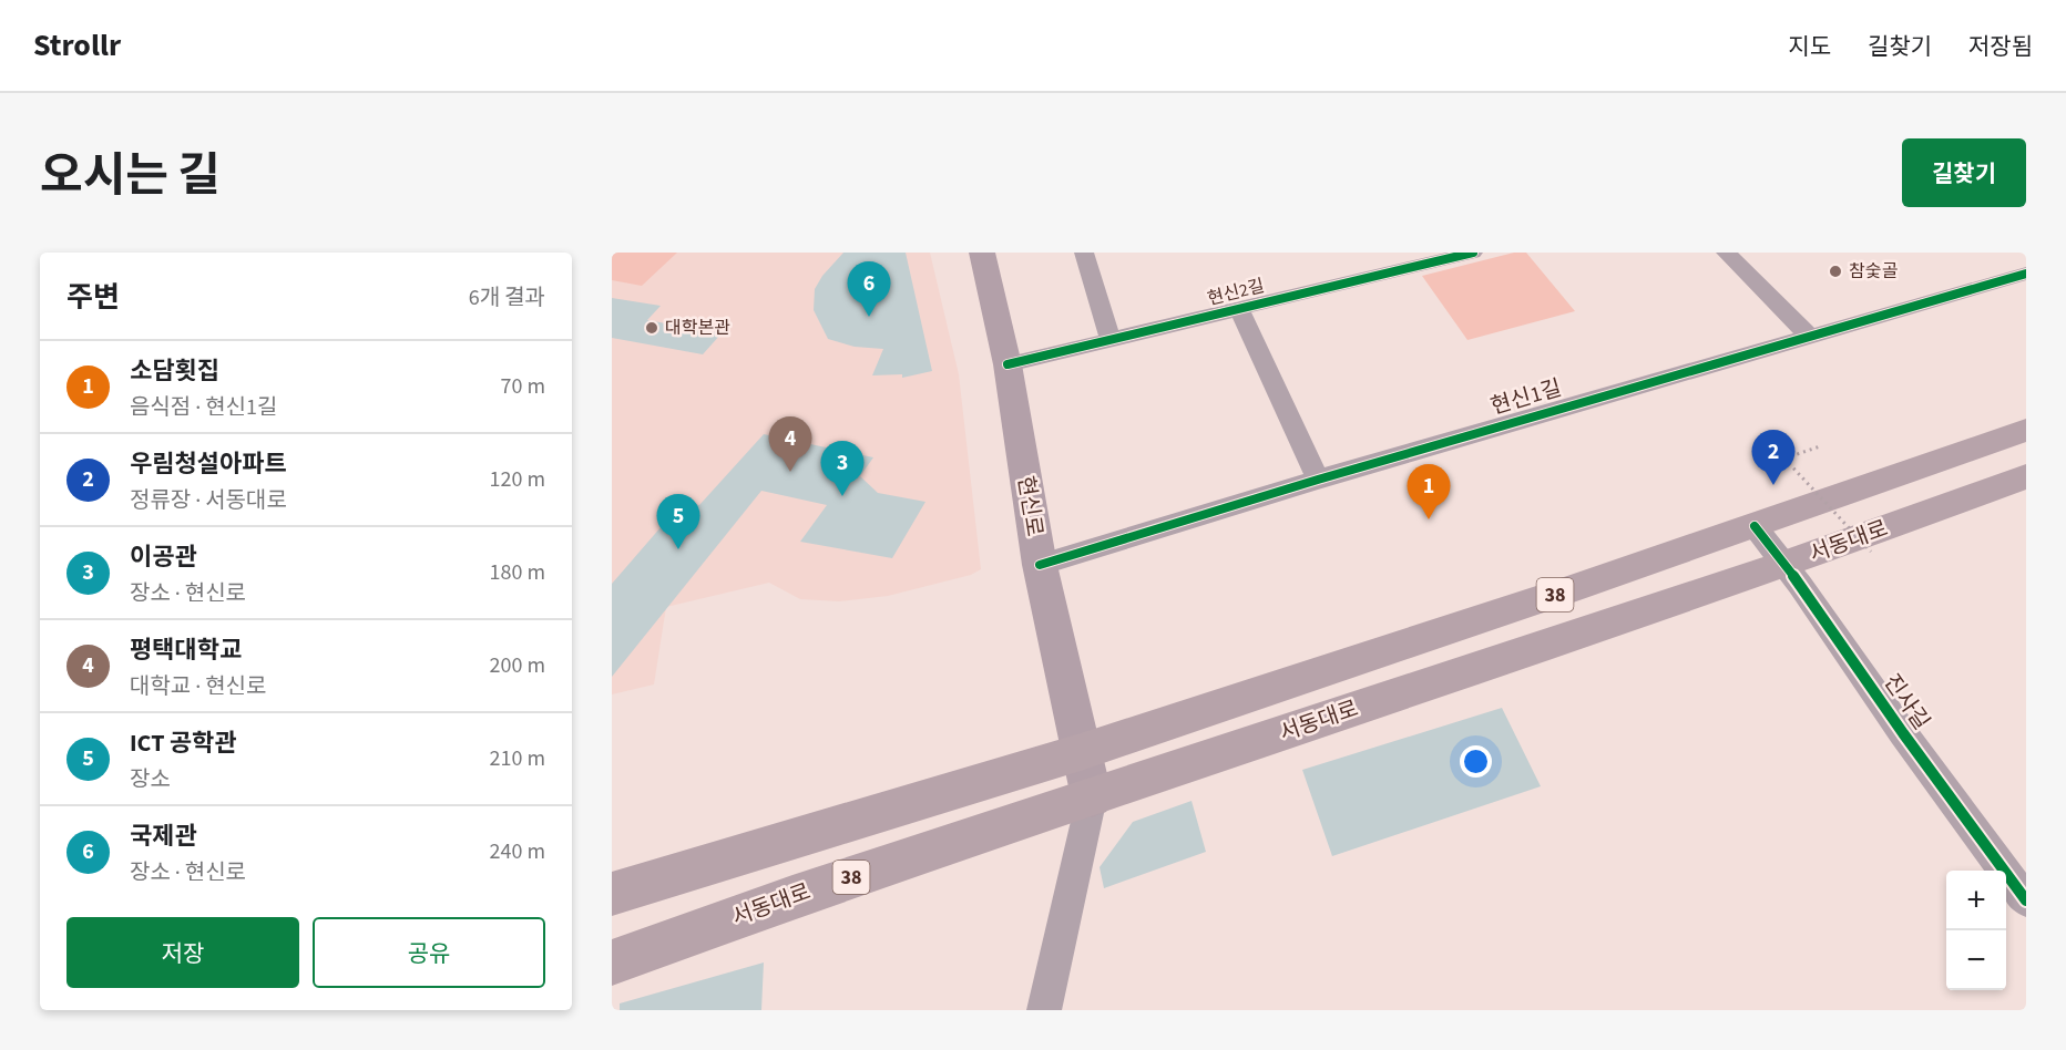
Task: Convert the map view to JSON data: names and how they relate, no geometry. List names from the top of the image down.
{
  "streets": {
    "main road": ["현신로", "서동대로", "38"],
    "street": ["현신2길", "현신1길", "진사길"]
  },
  "crossings": [
    ["현신2길", "현신로"],
    ["현신1길", "현신로"],
    ["현신로", "서동대로"],
    ["서동대로", "진사길"]
  ],
  "places": ["참숯골", "대학본관"],
  "page": {
    "header": "Strollr",
    "nav": ["지도", "길찾기", "저장됨"],
    "title": "오시는 길",
    "buttons": [
      "길찾기",
      ["저장", "공유"]
    ],
    "heading": ["주변", "6개 결과"],
    "pins": [
      "6",
      "4",
      "2",
      "3",
      "1",
      "5"
    ],
    "list": [
      {
        "mark": "1",
        "name": "소담횟집",
        "note": "음식점 · 현신1길",
        "value": "70 m"
      },
      {
        "mark": "2",
        "name": "우림청설아파트",
        "note": "정류장 · 서동대로",
        "value": "120 m"
      },
      {
        "mark": "3",
        "name": "이공관",
        "note": "장소 · 현신로",
        "value": "180 m"
      },
      {
        "mark": "4",
        "name": "평택대학교",
        "note": "대학교 · 현신로",
        "value": "200 m"
      },
      {
        "mark": "5",
        "name": "ICT 공학관",
        "note": "장소",
        "value": "210 m"
      },
      {
        "mark": "6",
        "name": "국제관",
        "note": "장소 · 현신로",
        "value": "240 m"
      }
    ],
    "map_buttons": ["+", "−"]
  }
}
